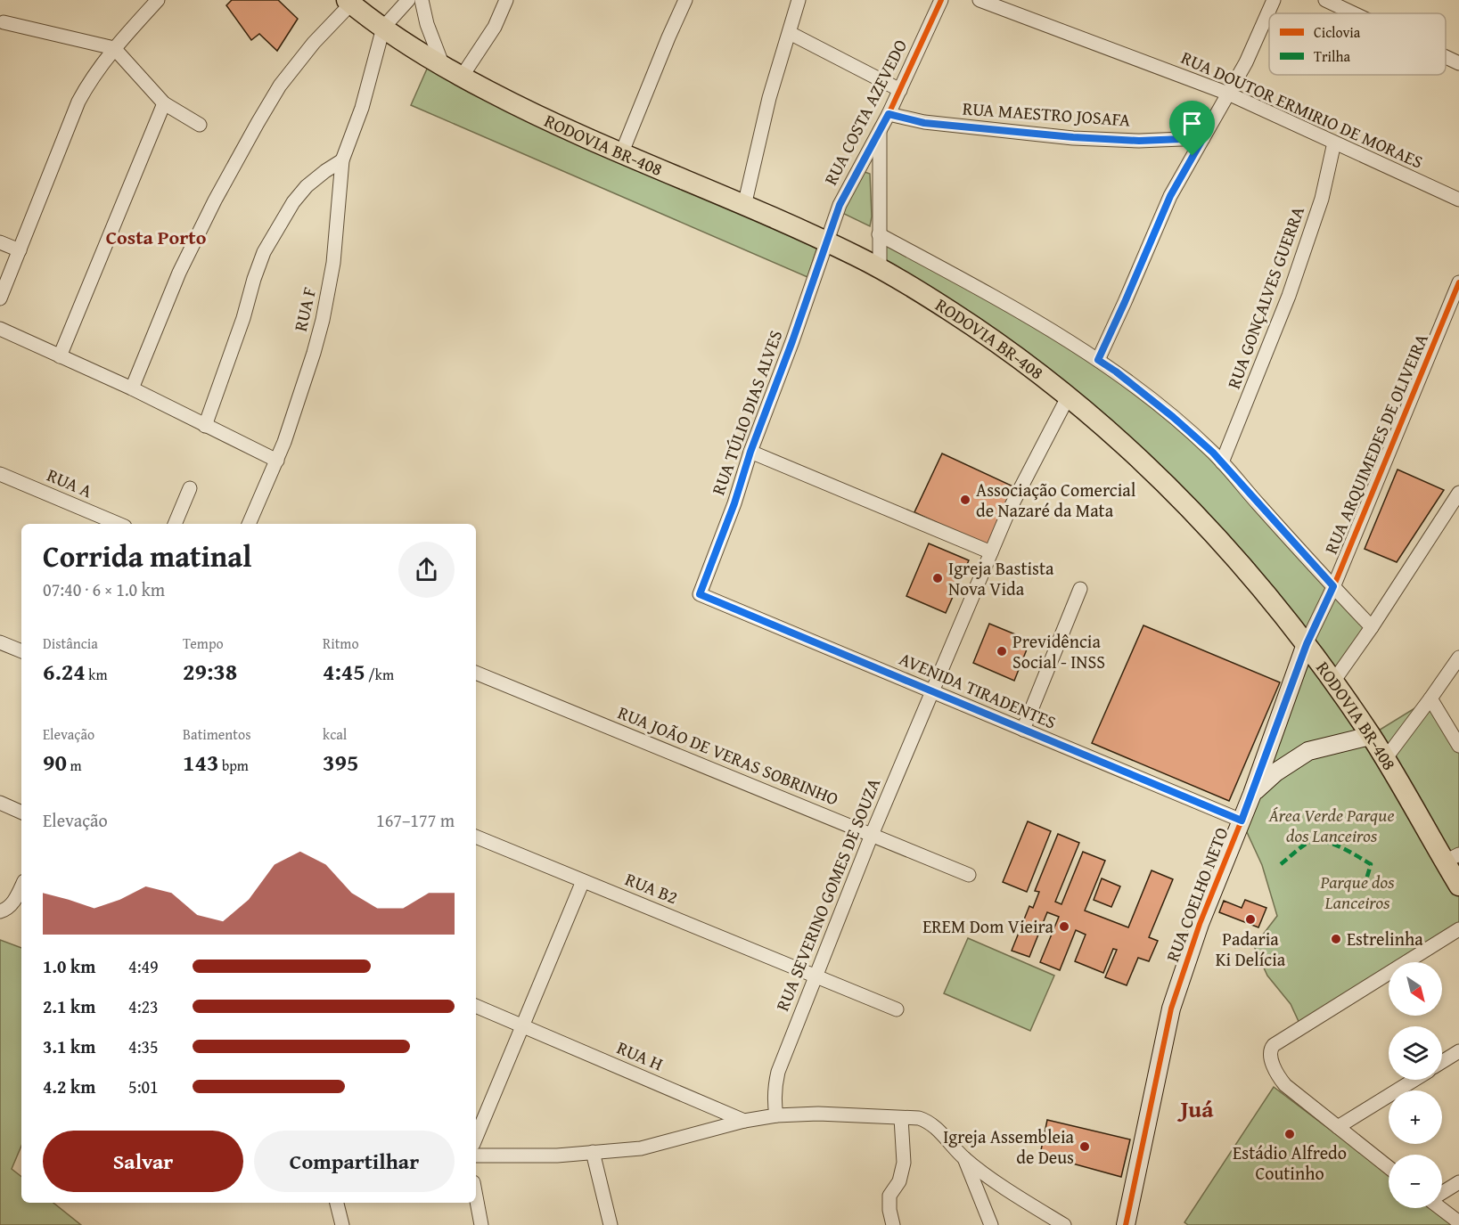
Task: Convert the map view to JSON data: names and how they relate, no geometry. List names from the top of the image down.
{
  "streets": {
    "main road": ["RODOVIA BR-408"],
    "street": [
      "RUA DOUTOR ERMIRIO DE MORAES",
      "RUA COSTA AZEVEDO",
      "RUA MAESTRO JOSAFA",
      "RUA GONÇALVES GUERRA",
      "RUA F",
      "RUA TÚLIO DIAS ALVES",
      "RUA ARQUIMEDES DE OLIVEIRA",
      "RUA A",
      "AVENIDA TIRADENTES",
      "RUA JOÃO DE VERAS SOBRINHO",
      "RUA B2",
      "RUA SEVERINO GOMES DE SOUZA",
      "RUA COELHO NETO",
      "RUA H"
    ]
  },
  "crossings": [
    ["RUA DOUTOR ERMIRIO DE MORAES", "RUA GONÇALVES GUERRA"],
    ["RUA COSTA AZEVEDO", "RUA MAESTRO JOSAFA"],
    ["RUA COSTA AZEVEDO", "RODOVIA BR-408"],
    ["RUA COSTA AZEVEDO", "RUA TÚLIO DIAS ALVES"],
    ["RODOVIA BR-408", "RUA F"],
    ["RODOVIA BR-408", "RUA TÚLIO DIAS ALVES"],
    ["RODOVIA BR-408", "RUA ARQUIMEDES DE OLIVEIRA"],
    ["RODOVIA BR-408", "RUA SEVERINO GOMES DE SOUZA"],
    ["RODOVIA BR-408", "RUA COELHO NETO"],
    ["RUA TÚLIO DIAS ALVES", "AVENIDA TIRADENTES"],
    ["RUA ARQUIMEDES DE OLIVEIRA", "RUA COELHO NETO"],
    ["AVENIDA TIRADENTES", "RUA SEVERINO GOMES DE SOUZA"],
    ["AVENIDA TIRADENTES", "RUA COELHO NETO"],
    ["RUA JOÃO DE VERAS SOBRINHO", "RUA SEVERINO GOMES DE SOUZA"],
    ["RUA B2", "RUA SEVERINO GOMES DE SOUZA"]
  ],
  "districts": ["Costa Porto", "Juá"],
  "parks": ["Área Verde Parque dos Lanceiros", "Parque dos Lanceiros"],
  "places": [
    "Associação Comercial de Nazaré da Mata",
    "Igreja Bastista Nova Vida",
    "Previdência Social - INSS",
    "Padaria Ki Delícia",
    "EREM Dom Vieira",
    "Estrelinha",
    "Estádio Alfredo Coutinho",
    "Igreja Assembleia de Deus"
  ],
  "legend": ["Ciclovia", "Trilha"],
  "north": "bottom right",
  "page": {
    "heading": ["Corrida matinal", "07:40 · 6 × 1.0 km"],
    "stats": [
      ["Distância", "6.24 km"],
      ["Tempo", "29:38"],
      ["Ritmo", "4:45 /km"],
      ["Elevação", "90 m"],
      ["Batimentos", "143 bpm"],
      ["kcal", "395"]
    ],
    "chart": ["Elevação", "167–177 m"],
    "list": [
      {
        "name": "1.0 km",
        "note": "4:49"
      },
      {
        "name": "2.1 km",
        "note": "4:23"
      },
      {
        "name": "3.1 km",
        "note": "4:35"
      },
      {
        "name": "4.2 km",
        "note": "5:01"
      }
    ],
    "map_buttons": ["+", "−"],
    "buttons": ["Salvar", "Compartilhar"]
  }
}
